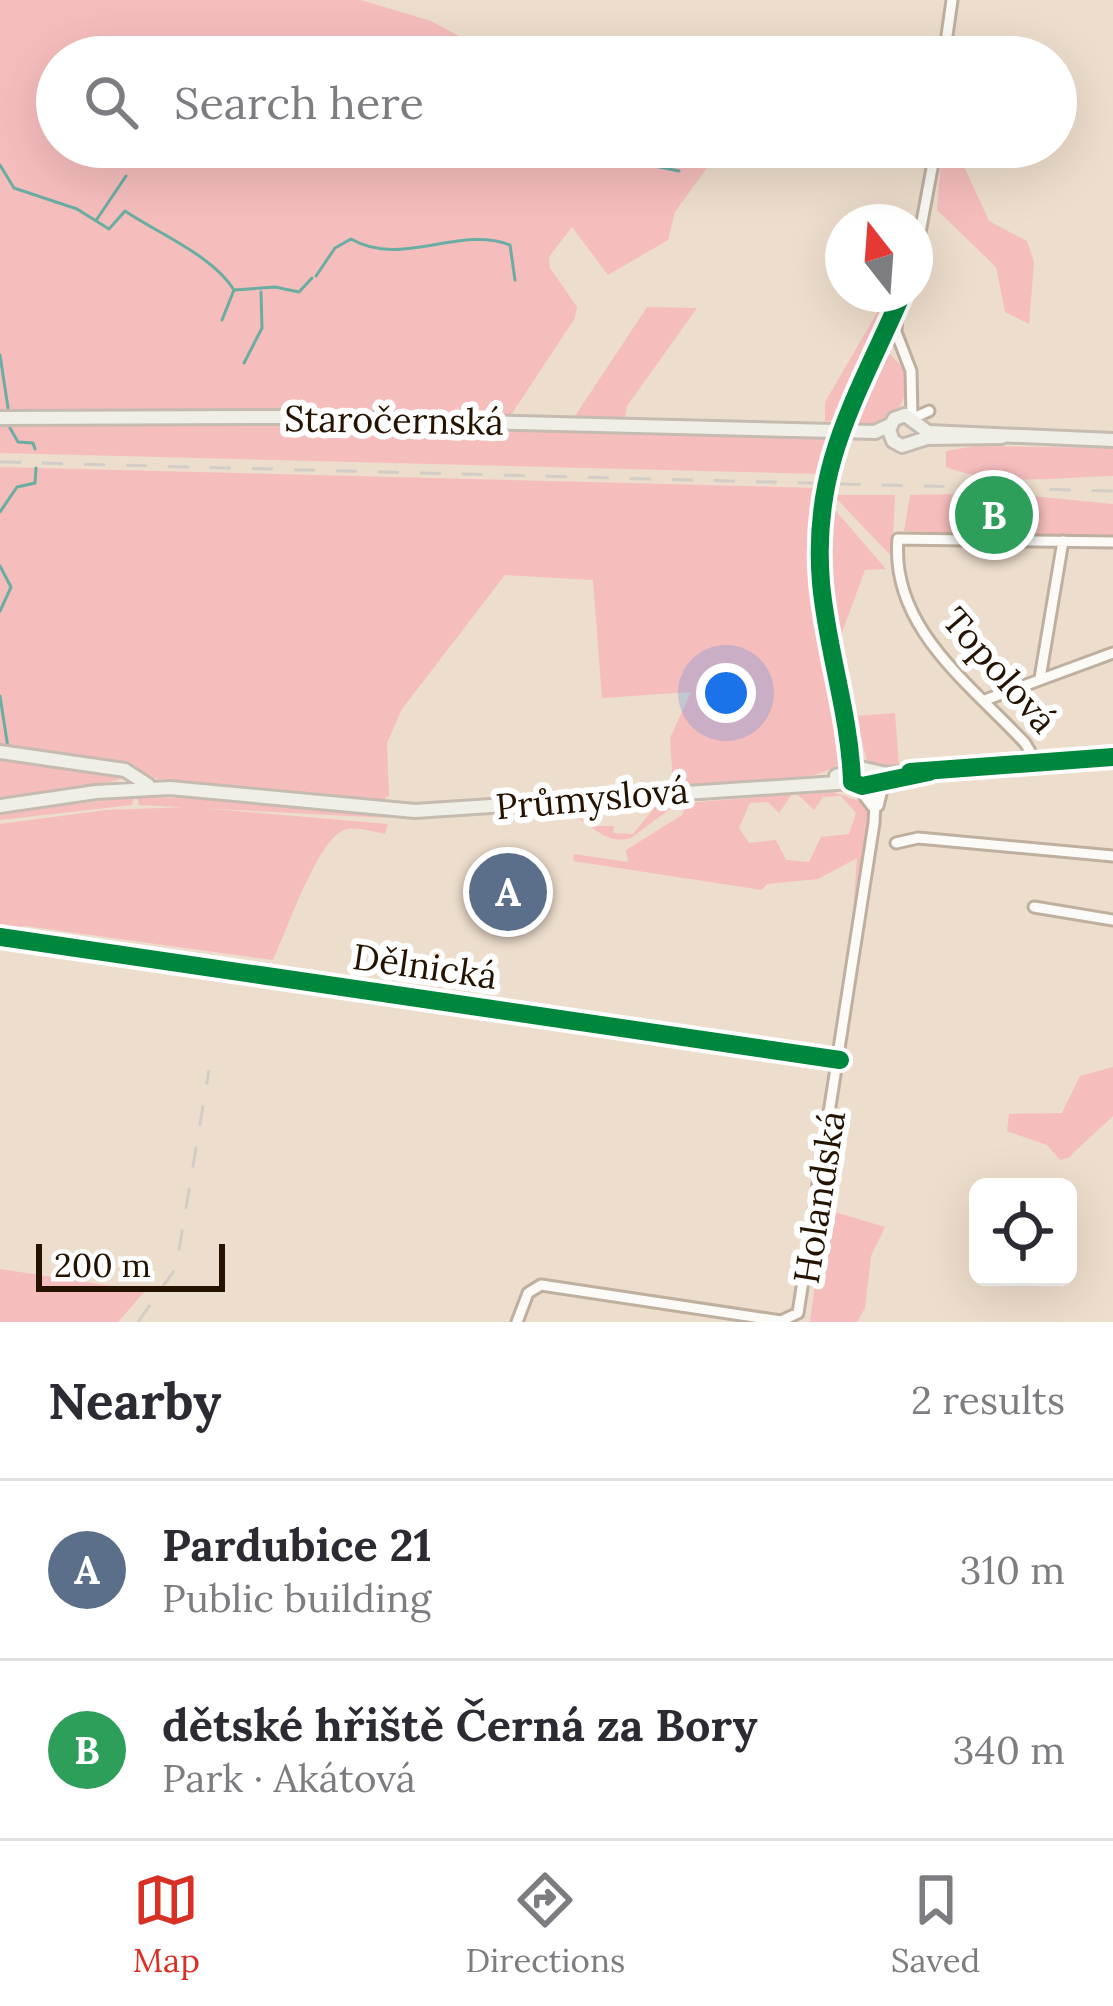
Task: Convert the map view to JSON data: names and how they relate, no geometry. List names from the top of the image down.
{
  "streets": {
    "main road": ["Staročernská", "Průmyslová"],
    "street": ["Topolová", "Dělnická", "Holandská"]
  },
  "crossings": [
    ["Dělnická", "Holandská"]
  ],
  "scale_bar": "200 m",
  "north": "top",
  "page": {
    "search": "Search here",
    "pins": ["B", "A"],
    "scale": "200 m",
    "heading": ["Nearby", "2 results"],
    "list": [
      {
        "mark": "A",
        "name": "Pardubice 21",
        "note": "Public building",
        "value": "310 m"
      },
      {
        "mark": "B",
        "name": "dětské hřiště Černá za Bory",
        "note": "Park · Akátová",
        "value": "340 m"
      }
    ],
    "nav": ["Map", "Directions", "Saved"]
  }
}
